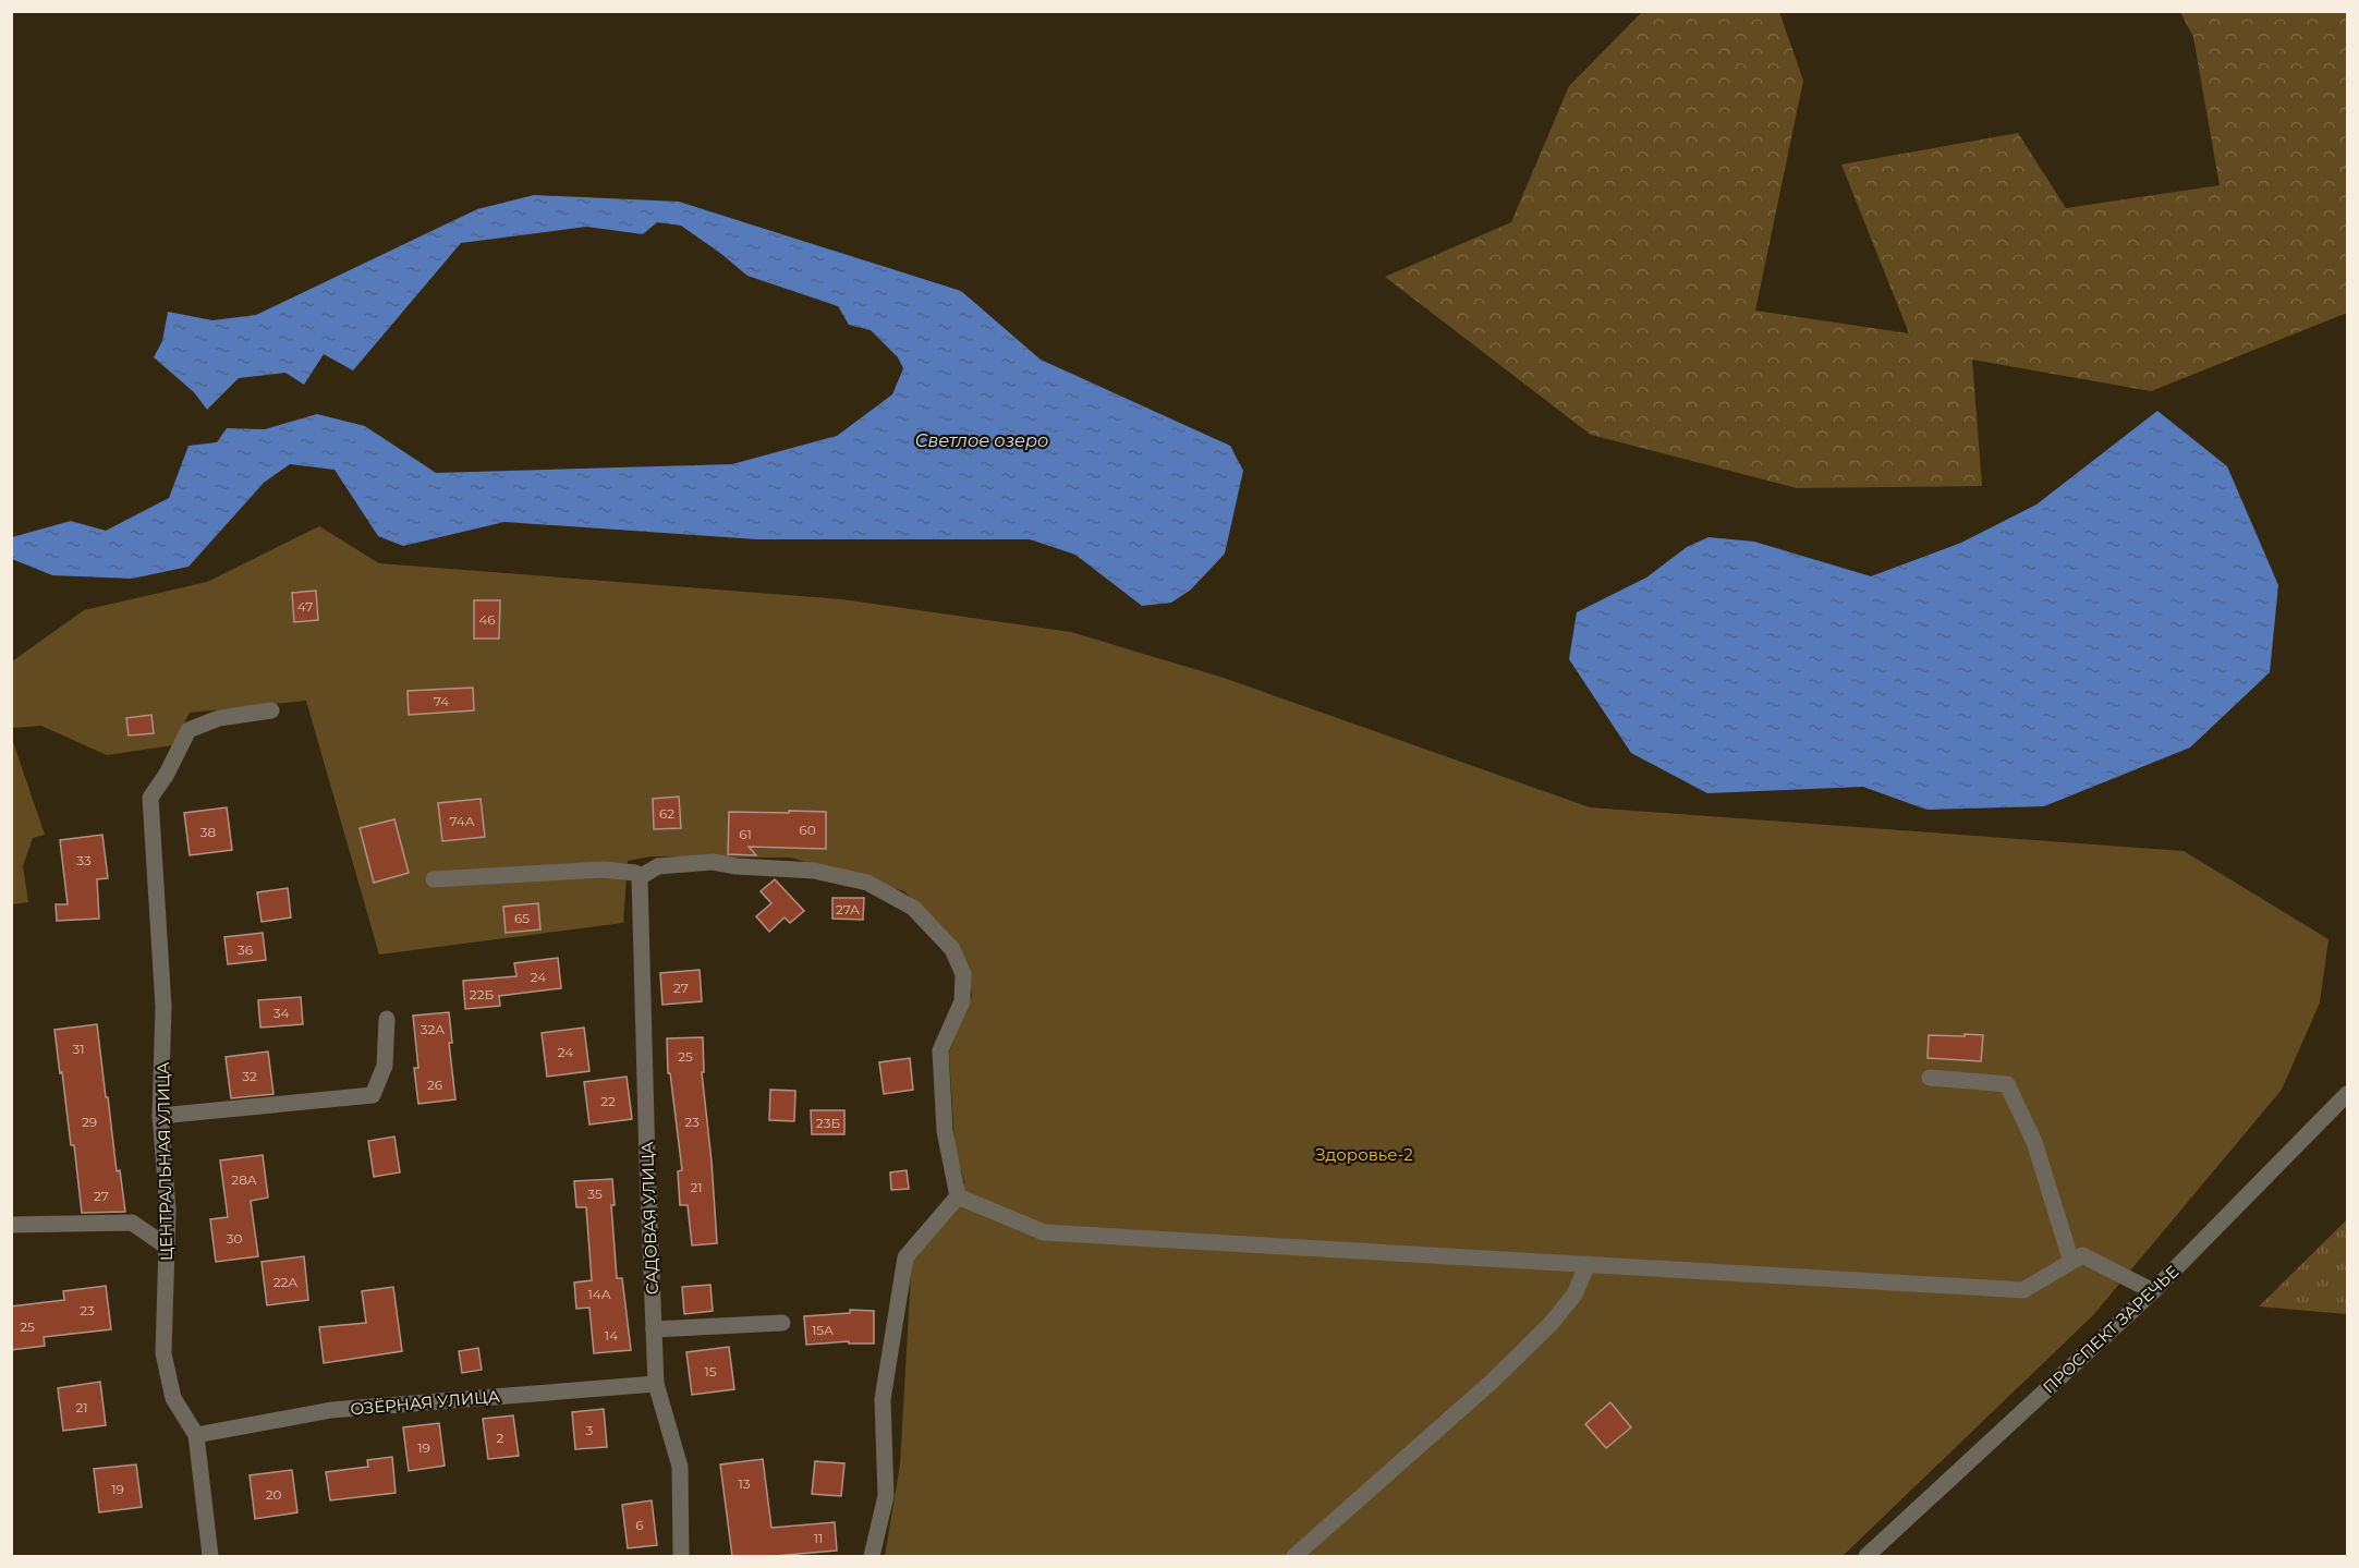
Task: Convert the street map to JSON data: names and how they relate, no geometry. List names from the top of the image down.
{
  "streets": {
    "street": [
      "ЦЕНТРАЛЬНАЯ УЛИЦА",
      "САДОВАЯ УЛИЦА",
      "ПРОСПЕКТ ЗАРЕЧЬЕ",
      "ОЗЁРНАЯ УЛИЦА"
    ]
  },
  "crossings": [
    ["ЦЕНТРАЛЬНАЯ УЛИЦА", "ОЗЁРНАЯ УЛИЦА"],
    ["САДОВАЯ УЛИЦА", "ОЗЁРНАЯ УЛИЦА"]
  ],
  "water": ["Светлое озеро"],
  "parks": ["Здоровье-2"],
  "house_numbers": [
    "47",
    "46",
    "74",
    "62",
    "74А",
    "60",
    "38",
    "61",
    "33",
    "27А",
    "65",
    "36",
    "24",
    "27",
    "22Б",
    "34",
    "32А",
    "31",
    "24",
    "25",
    "32",
    "26",
    "22",
    "29",
    "23",
    "23Б",
    "28А",
    "21",
    "35",
    "27",
    "30",
    "22А",
    "14А",
    "23",
    "25",
    "15А",
    "14",
    "15",
    "21",
    "3",
    "2",
    "19",
    "13",
    "19",
    "20",
    "6",
    "11"
  ]
}
